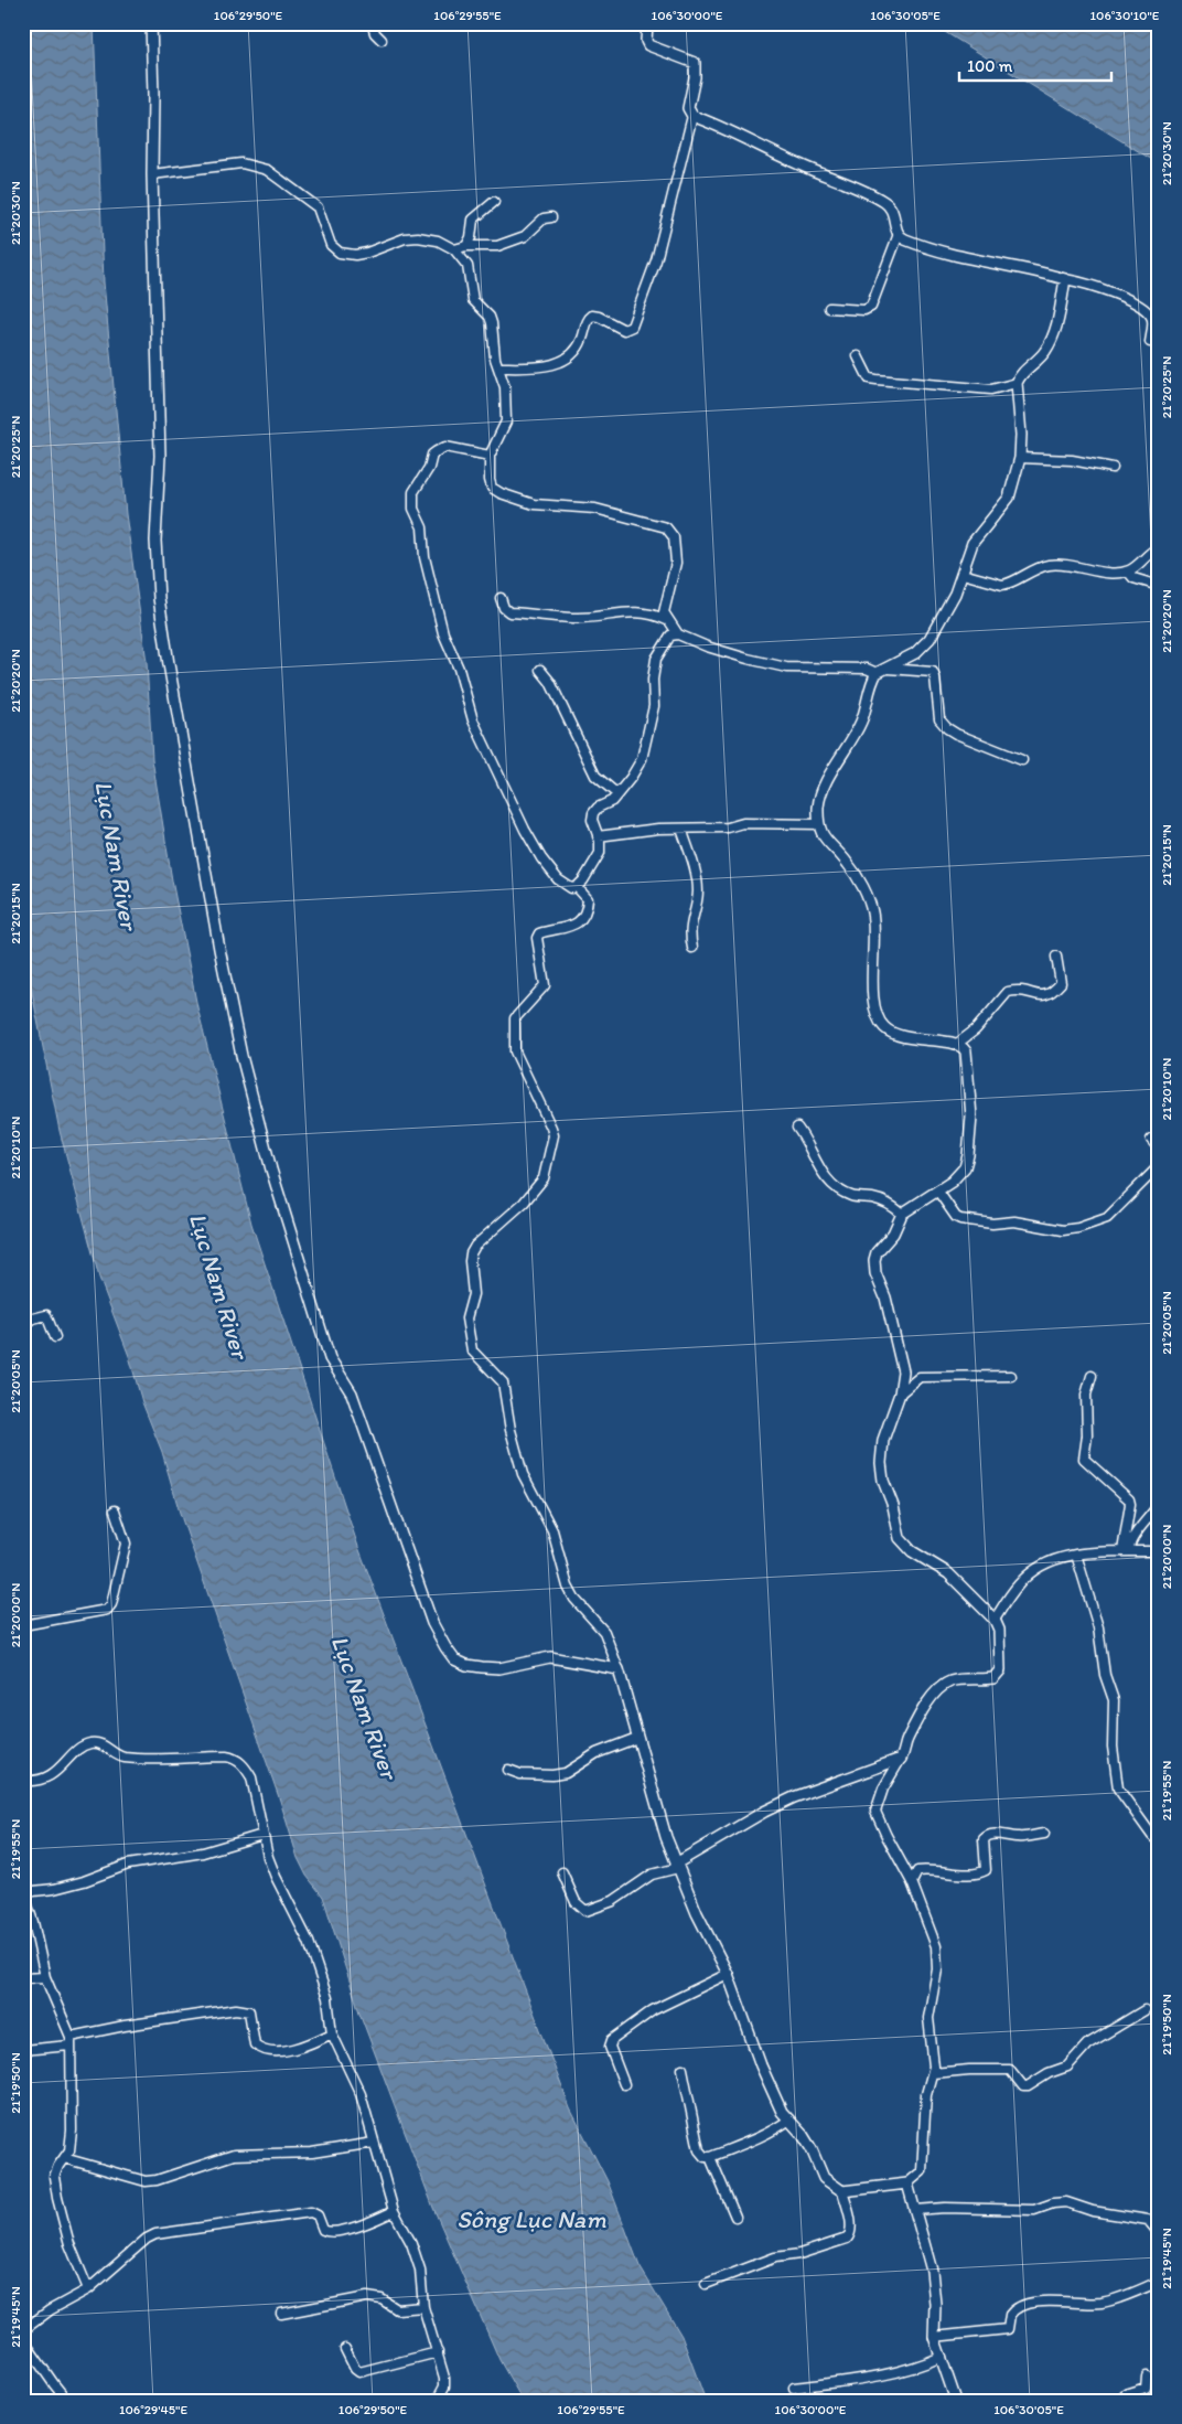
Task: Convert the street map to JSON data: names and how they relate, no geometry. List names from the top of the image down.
{
  "water": ["Lục Nam River", "Sông Lục Nam"],
  "scale_bar": "100 m",
  "coordinates": [
    "106°29'50\"E",
    "106°29'55\"E",
    "106°30'00\"E",
    "106°30'05\"E",
    "106°30'10\"E",
    "21°20'30\"N",
    "21°20'25\"N",
    "21°20'20\"N",
    "21°20'15\"N",
    "21°20'10\"N",
    "21°20'05\"N",
    "21°20'00\"N",
    "21°19'55\"N",
    "21°19'50\"N",
    "21°19'45\"N",
    "106°29'45\"E"
  ]
}
